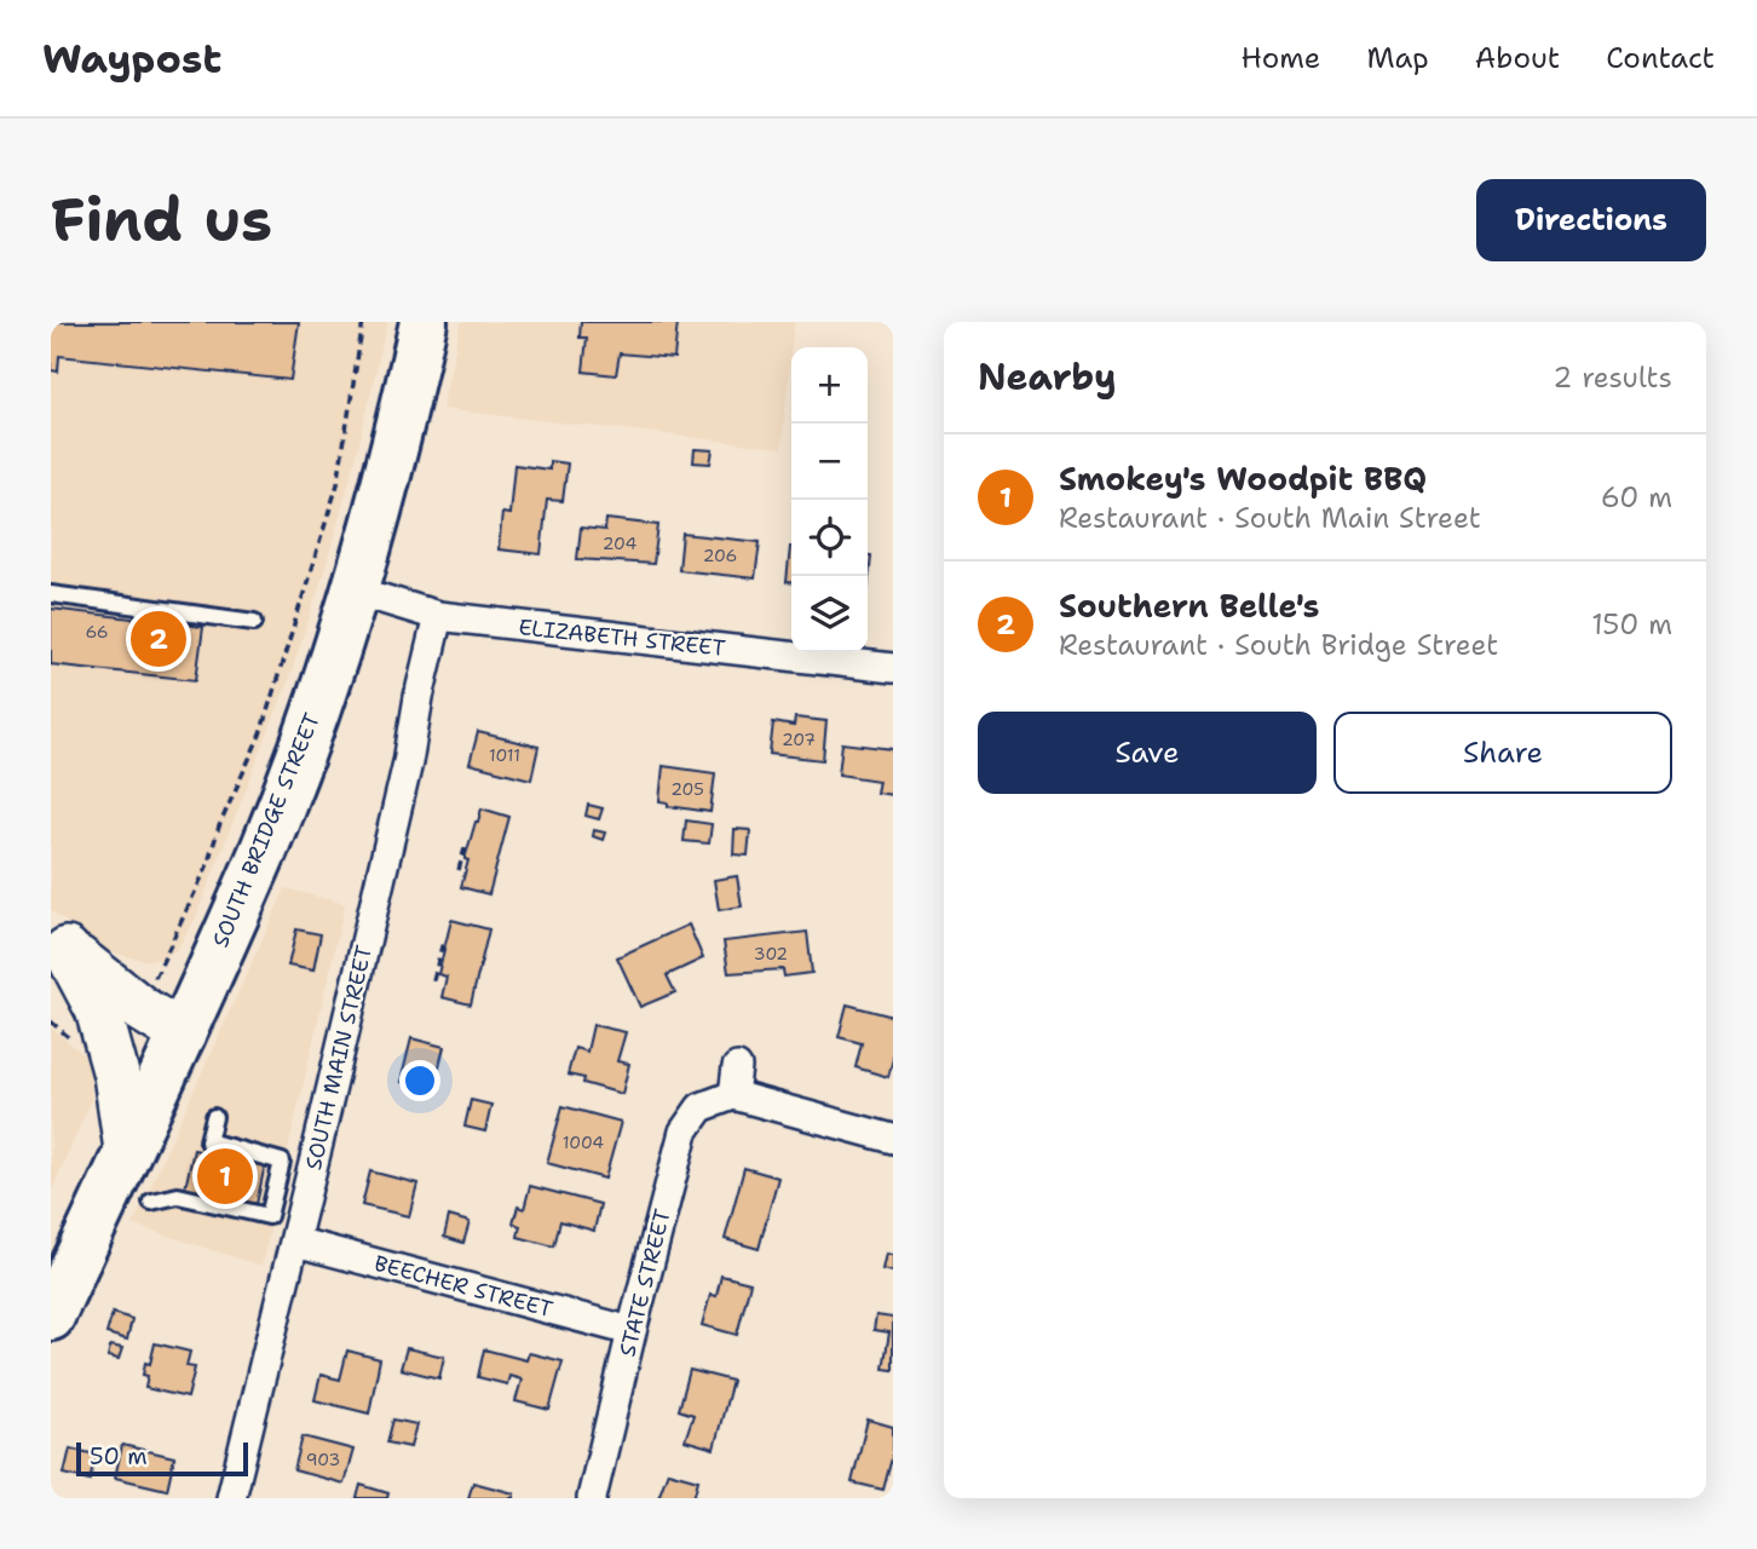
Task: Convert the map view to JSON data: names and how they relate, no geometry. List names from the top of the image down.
{
  "streets": {
    "highway": ["SOUTH BRIDGE STREET"],
    "street": [
      "ELIZABETH STREET",
      "SOUTH MAIN STREET",
      "STATE STREET",
      "BEECHER STREET"
    ]
  },
  "crossings": [
    ["ELIZABETH STREET", "SOUTH BRIDGE STREET"],
    ["ELIZABETH STREET", "SOUTH MAIN STREET"],
    ["SOUTH MAIN STREET", "BEECHER STREET"],
    ["STATE STREET", "BEECHER STREET"]
  ],
  "house_numbers": [
    "204",
    "206",
    "66",
    "207",
    "1011",
    "205",
    "302",
    "1004",
    "903"
  ],
  "scale_bar": "50 m",
  "page": {
    "header": "Waypost",
    "nav": [
      "Home",
      "Map",
      "About",
      "Contact"
    ],
    "buttons": [
      "Directions",
      ["Save", "Share"]
    ],
    "title": "Find us",
    "heading": ["Nearby", "2 results"],
    "map_buttons": ["+", "−"],
    "list": [
      {
        "mark": "1",
        "name": "Smokey's Woodpit BBQ",
        "note": "Restaurant · South Main Street",
        "value": "60 m"
      },
      {
        "mark": "2",
        "name": "Southern Belle's",
        "note": "Restaurant · South Bridge Street",
        "value": "150 m"
      }
    ],
    "pins": ["2", "1"],
    "scale": "50 m"
  }
}
